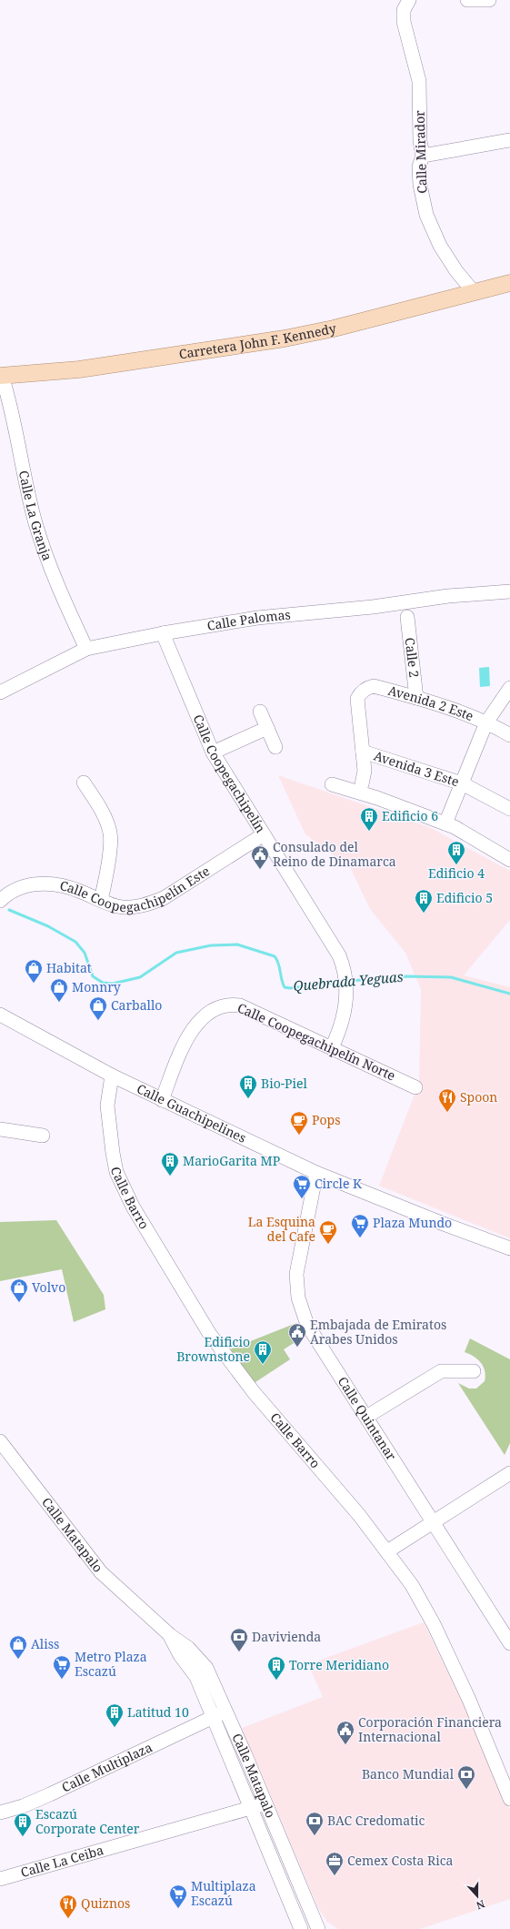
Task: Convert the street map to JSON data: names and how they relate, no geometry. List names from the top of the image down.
{
  "streets": {
    "main road": ["Carretera John F. Kennedy"],
    "street": [
      "Calle Mirador",
      "Calle La Granja",
      "Calle Palomas",
      "Calle 2",
      "Avenida 2 Este",
      "Avenida 3 Este",
      "Calle Coopegachipelín",
      "Calle Coopegachipelín Este",
      "Calle Coopegachipelín Norte",
      "Calle Guachipelines",
      "Calle Barro",
      "Calle Quintanar",
      "Calle Matapalo",
      "Calle Multiplaza",
      "Calle La Ceiba"
    ]
  },
  "crossings": [
    ["Calle Mirador", "Carretera John F. Kennedy"],
    ["Carretera John F. Kennedy", "Calle La Granja"],
    ["Calle La Granja", "Calle Palomas"],
    ["Calle Palomas", "Calle Coopegachipelín"],
    ["Calle 2", "Avenida 2 Este"],
    ["Avenida 2 Este", "Avenida 3 Este"],
    ["Calle Coopegachipelín", "Calle Coopegachipelín Este"],
    ["Calle Coopegachipelín", "Calle Coopegachipelín Norte"],
    ["Calle Coopegachipelín Norte", "Calle Guachipelines"],
    ["Calle Guachipelines", "Calle Barro"],
    ["Calle Guachipelines", "Calle Quintanar"],
    ["Calle Matapalo", "Calle Multiplaza"],
    ["Calle Matapalo", "Calle La Ceiba"]
  ],
  "water": ["Quebrada Yeguas"],
  "places": {
    "building": [
      "Edificio 6",
      "Edificio 4",
      "Edificio 5",
      "Bio-Piel",
      "MarioGarita MP",
      "Edificio Brownstone",
      "Torre Meridiano",
      "Latitud 10",
      "Escazú Corporate Center"
    ],
    "public building": ["Consulado del Reino de Dinamarca", "Embajada de Emiratos Árabes Unidos", "Corporación Financiera Internacional"],
    "shop": [
      "Habitat",
      "Monnry",
      "Carballo",
      "Volvo",
      "Aliss"
    ],
    "restaurant": ["Spoon", "Quiznos"],
    "cafe": ["Pops", "La Esquina del Cafe"],
    "supermarket": [
      "Circle K",
      "Plaza Mundo",
      "Metro Plaza Escazú",
      "Multiplaza Escazú"
    ],
    "bank": ["Davivienda", "Banco Mundial", "BAC Credomatic"],
    "office": ["Cemex Costa Rica"]
  },
  "north": "bottom"
}
